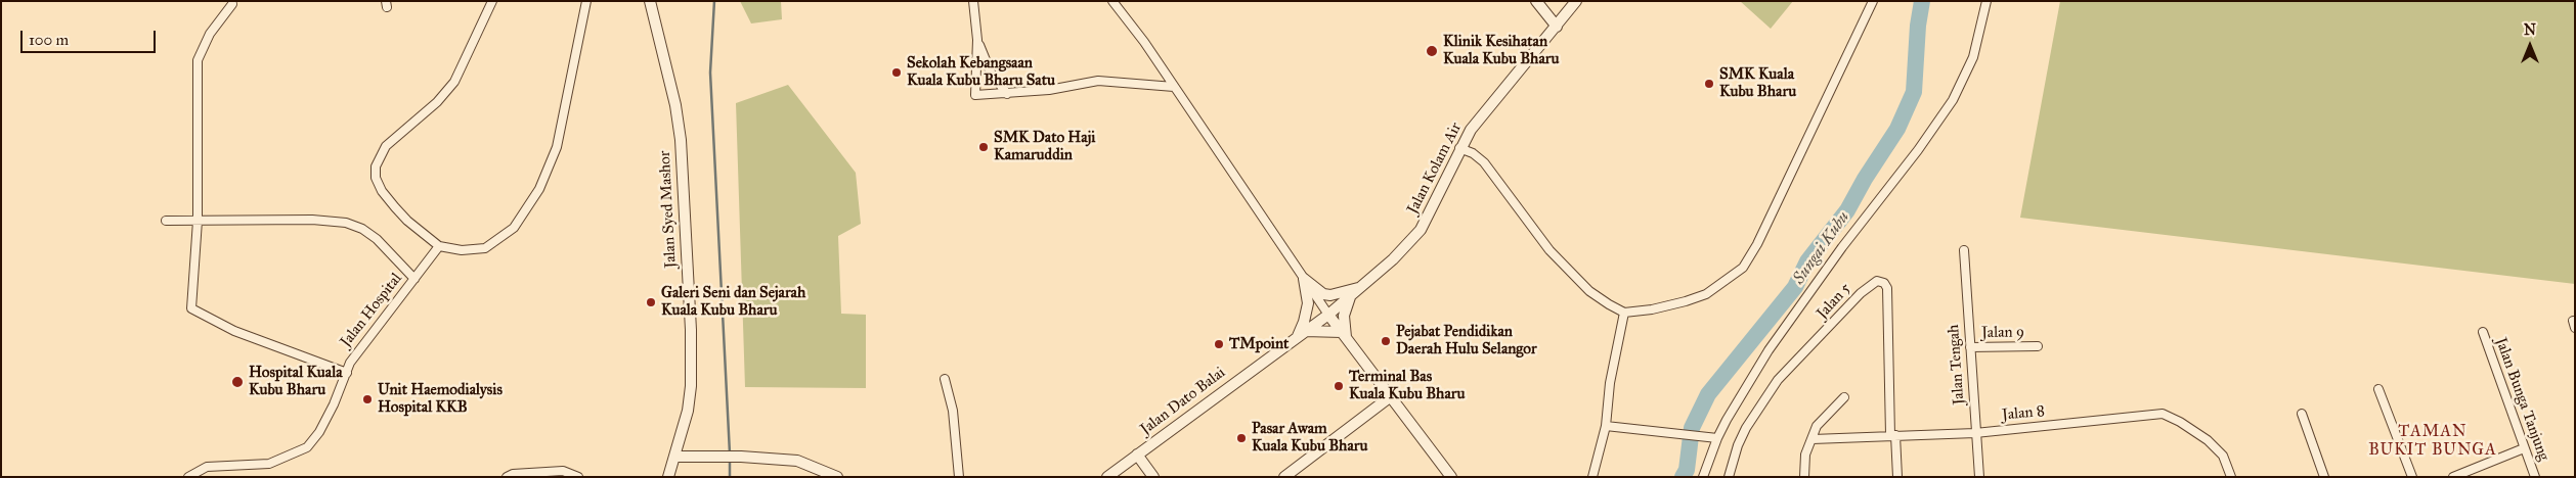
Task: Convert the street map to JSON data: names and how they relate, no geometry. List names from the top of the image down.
{
  "streets": {
    "street": [
      "Jalan Kolam Air",
      "Jalan Syed Mashor",
      "Jalan 5",
      "Jalan Hospital",
      "Jalan 9",
      "Jalan Tengah",
      "Jalan Bunga Tanjung",
      "Jalan Dato Balai",
      "Jalan 8"
    ]
  },
  "crossings": [
    ["Jalan Kolam Air", "Jalan Dato Balai"],
    ["Jalan 5", "Jalan 8"],
    ["Jalan 9", "Jalan Tengah"],
    ["Jalan Tengah", "Jalan 8"]
  ],
  "districts": ["TAMAN BUKIT BUNGA"],
  "water": ["Sungai Kubu"],
  "places": [
    "Klinik Kesihatan Kuala Kubu Bharu",
    "Sekolah Kebangsaan Kuala Kubu Bharu Satu",
    "SMK Kuala Kubu Bharu",
    "SMK Dato Haji Kamaruddin",
    "Galeri Seni dan Sejarah Kuala Kubu Bharu",
    "Pejabat Pendidikan Daerah Hulu Selangor",
    "TMpoint",
    "Hospital Kuala Kubu Bharu",
    "Terminal Bas Kuala Kubu Bharu",
    "Unit Haemodialysis Hospital KKB",
    "Pasar Awam Kuala Kubu Bharu"
  ],
  "scale_bar": "100 m",
  "north": "top"
}
